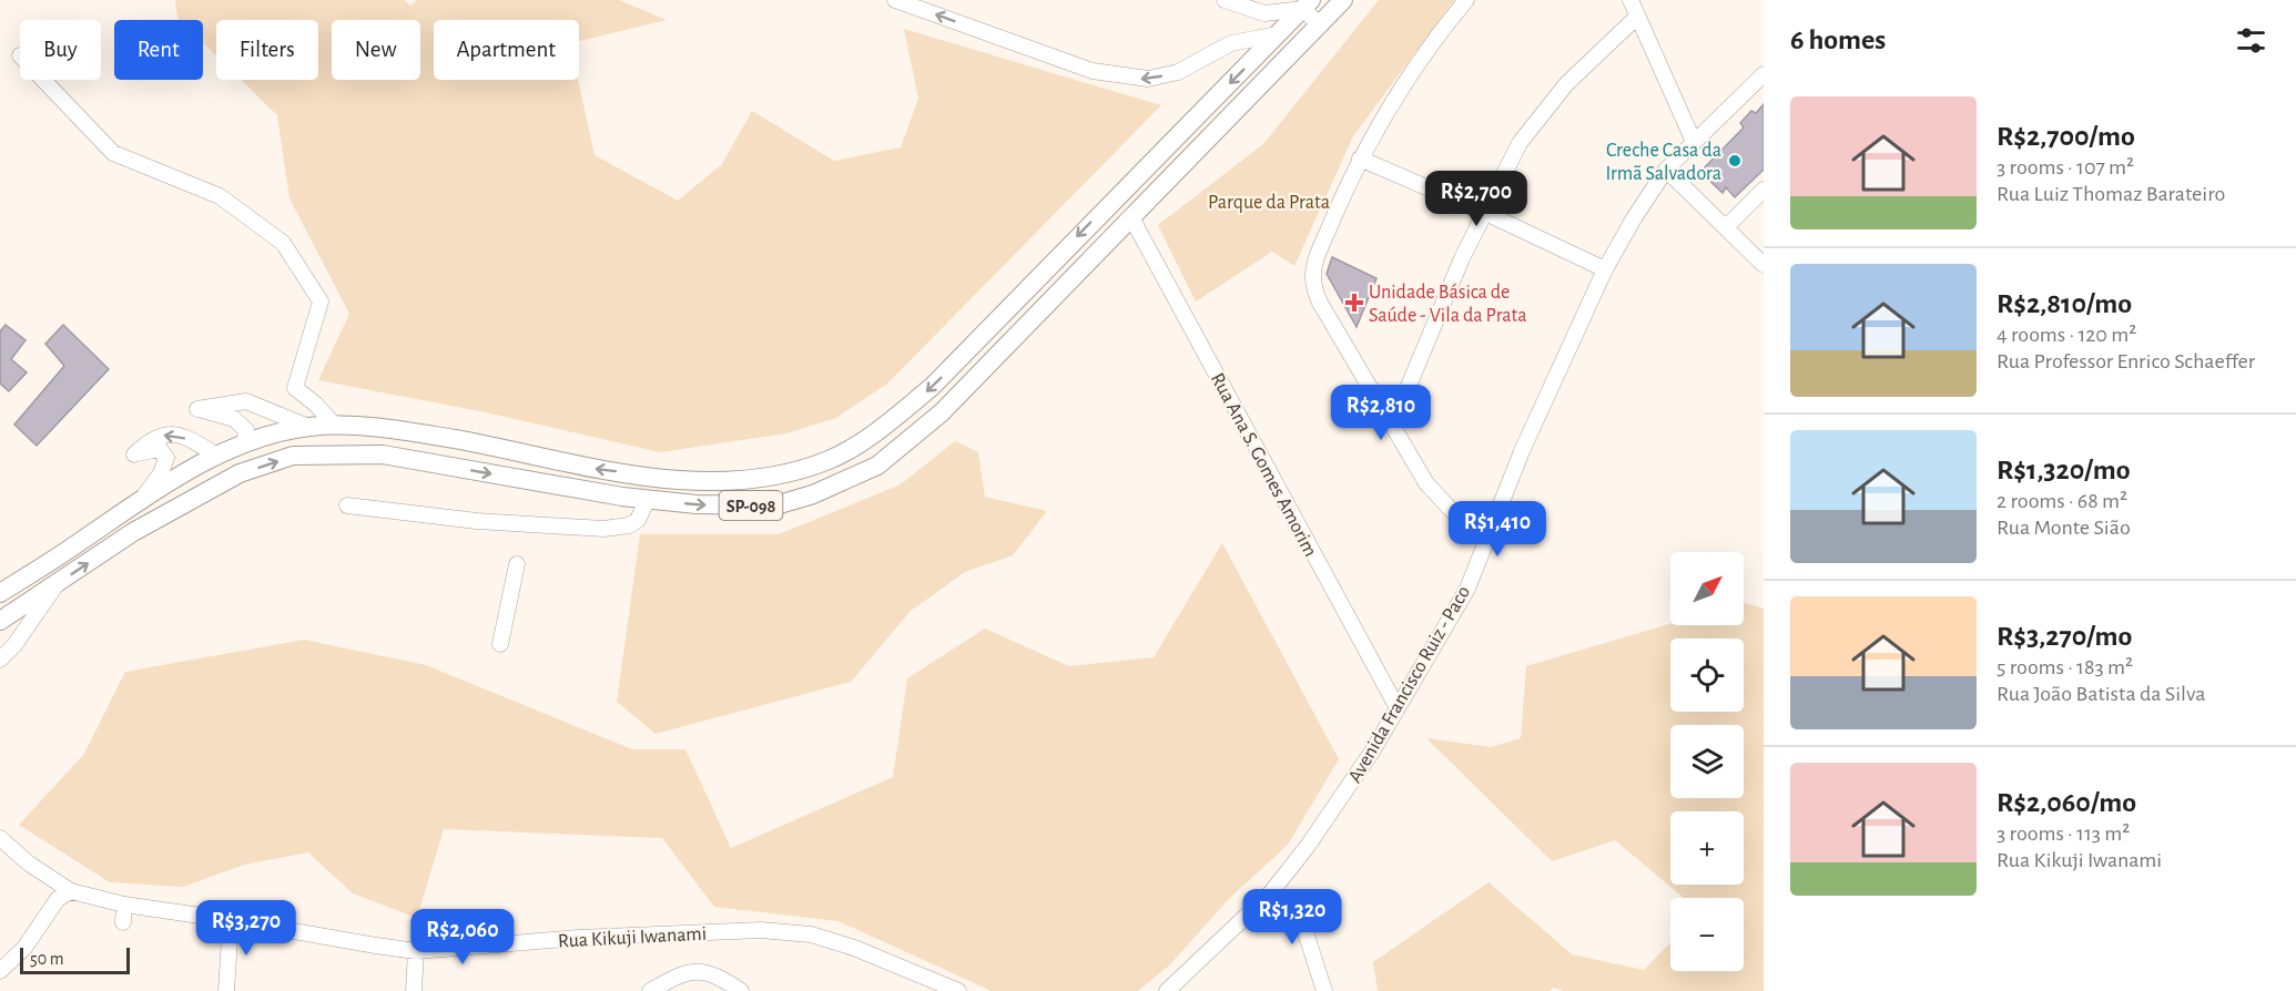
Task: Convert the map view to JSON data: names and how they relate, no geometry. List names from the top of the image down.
{
  "streets": {
    "main road": ["SP-098"],
    "street": ["Rua Ana S. Gomes Amorim", "Avenida Francisco Ruiz - Paco", "Rua Kikuji Iwanami"]
  },
  "crossings": [
    ["Rua Ana S. Gomes Amorim", "SP-098"],
    ["Rua Ana S. Gomes Amorim", "Avenida Francisco Ruiz - Paco"]
  ],
  "parks": ["Parque da Prata"],
  "places": {
    "other": ["Creche Casa da Irmã Salvadora"],
    "health": ["Unidade Básica de Saúde - Vila da Prata"]
  },
  "scale_bar": "50 m",
  "north": "top right",
  "page": {
    "heading": "6 homes",
    "chip": [
      "Buy",
      "Rent",
      "Filters",
      "New",
      "Apartment"
    ],
    "list": [
      {
        "name": "R$2,700/mo",
        "note": "3 rooms · 107 m² · Rua Luiz Thomaz Barateiro"
      },
      {
        "name": "R$2,810/mo",
        "note": "4 rooms · 120 m² · Rua Professor Enrico Schaeffer"
      },
      {
        "name": "R$1,320/mo",
        "note": "2 rooms · 68 m² · Rua Monte Sião"
      },
      {
        "name": "R$3,270/mo",
        "note": "5 rooms · 183 m² · Rua João Batista da Silva"
      },
      {
        "name": "R$2,060/mo",
        "note": "3 rooms · 113 m² · Rua Kikuji Iwanami"
      }
    ],
    "price": [
      "R$2,700",
      "R$2,810",
      "R$1,410",
      "R$1,320",
      "R$3,270",
      "R$2,060"
    ],
    "map_buttons": ["+", "−"],
    "scale": "50 m"
  }
}
